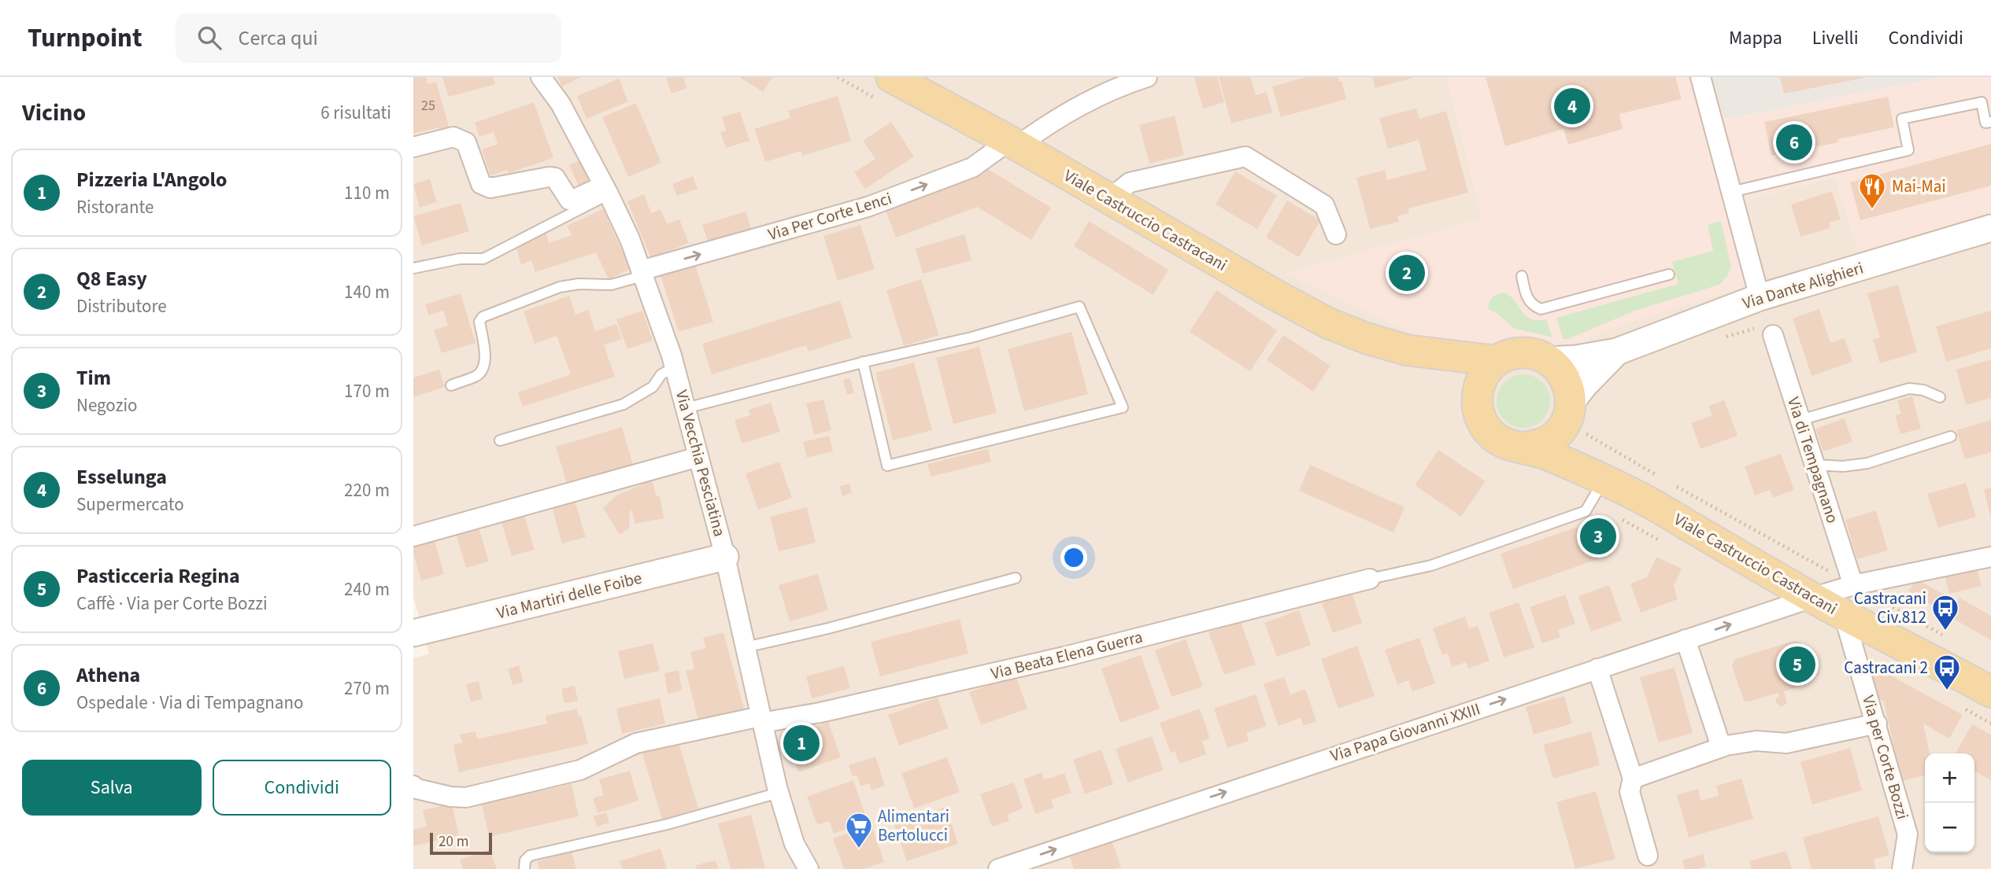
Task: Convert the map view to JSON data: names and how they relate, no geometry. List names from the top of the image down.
{
  "streets": {
    "main road": ["Viale Castruccio Castracani", "Via Dante Alighieri", "Via Martiri delle Foibe"],
    "street": [
      "Via Per Corte Lenci",
      "Via di Tempagnano",
      "Via Vecchia Pesciatina",
      "Via Beata Elena Guerra",
      "Via Papa Giovanni XXIII",
      "Via per Corte Bozzi"
    ]
  },
  "crossings": [
    ["Via Per Corte Lenci", "Viale Castruccio Castracani"],
    ["Via Per Corte Lenci", "Via Vecchia Pesciatina"],
    ["Viale Castruccio Castracani", "Via Dante Alighieri"],
    ["Viale Castruccio Castracani", "Via Papa Giovanni XXIII"],
    ["Viale Castruccio Castracani", "Via per Corte Bozzi"],
    ["Via di Tempagnano", "Via Papa Giovanni XXIII"],
    ["Via Vecchia Pesciatina", "Via Martiri delle Foibe"],
    ["Via Vecchia Pesciatina", "Via Beata Elena Guerra"]
  ],
  "one_way": ["Via Per Corte Lenci", "Via Papa Giovanni XXIII"],
  "places": {
    "restaurant": ["Mai-Mai"],
    "bus stop": ["Castracani Civ.812", "Castracani 2"],
    "supermarket": ["Alimentari Bertolucci"]
  },
  "house_numbers": ["25"],
  "scale_bar": "20 m",
  "page": {
    "header": "Turnpoint",
    "search": "Cerca qui",
    "nav": ["Mappa", "Livelli", "Condividi"],
    "heading": ["Vicino", "6 risultati"],
    "pins": [
      "4",
      "6",
      "2",
      "3",
      "5",
      "1"
    ],
    "list": [
      {
        "mark": "1",
        "name": "Pizzeria L'Angolo",
        "note": "Ristorante",
        "value": "110 m"
      },
      {
        "mark": "2",
        "name": "Q8 Easy",
        "note": "Distributore",
        "value": "140 m"
      },
      {
        "mark": "3",
        "name": "Tim",
        "note": "Negozio",
        "value": "170 m"
      },
      {
        "mark": "4",
        "name": "Esselunga",
        "note": "Supermercato",
        "value": "220 m"
      },
      {
        "mark": "5",
        "name": "Pasticceria Regina",
        "note": "Caffè · Via per Corte Bozzi",
        "value": "240 m"
      },
      {
        "mark": "6",
        "name": "Athena",
        "note": "Ospedale · Via di Tempagnano",
        "value": "270 m"
      }
    ],
    "buttons": ["Salva", "Condividi"],
    "map_buttons": ["+", "−"],
    "scale": "20 m"
  }
}
